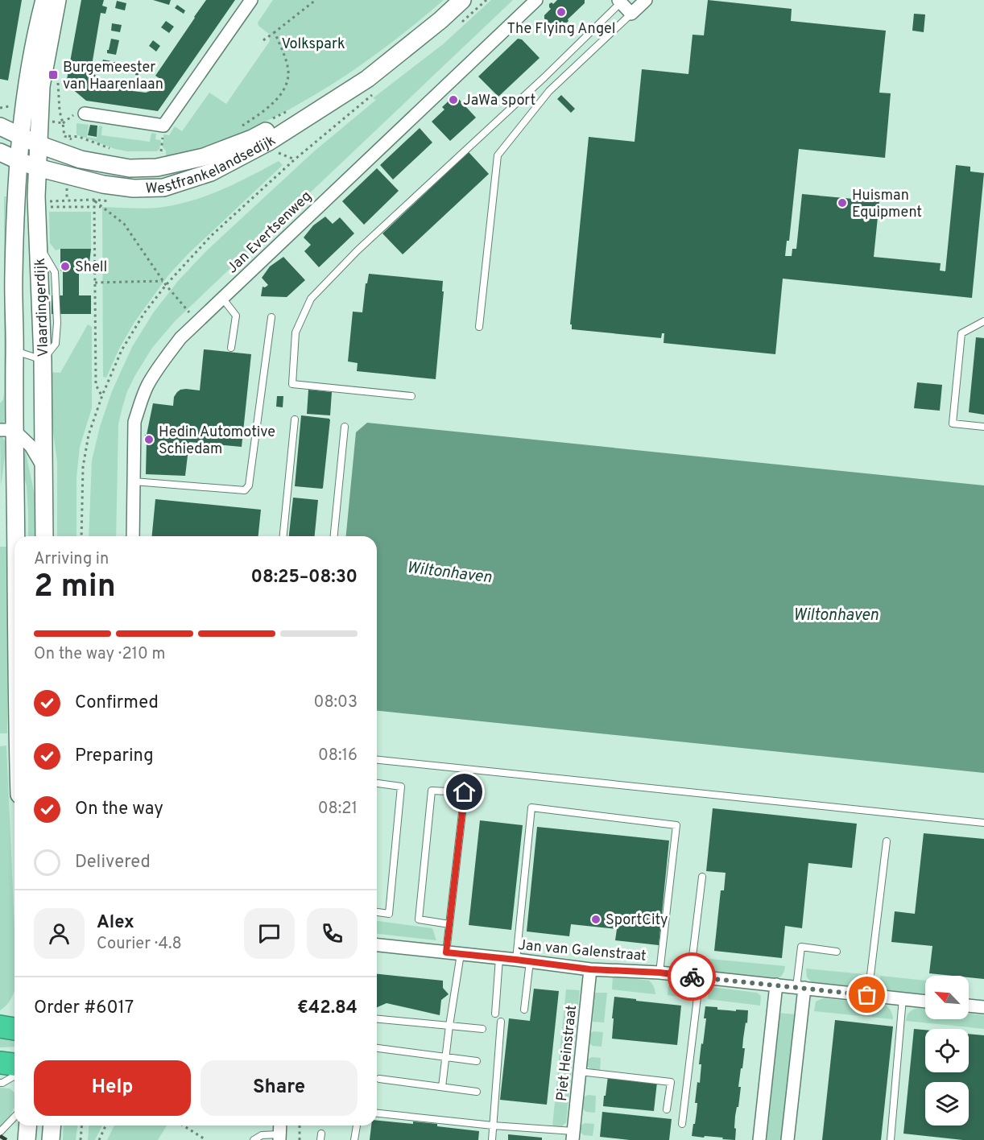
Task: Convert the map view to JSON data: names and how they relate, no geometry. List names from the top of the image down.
{
  "streets": {
    "main road": ["Westfrankelandsedijk", "Vlaardingerdijk"],
    "street": ["Jan Evertsenweg", "Jan van Galenstraat", "Piet Heinstraat"]
  },
  "crossings": [
    ["Westfrankelandsedijk", "Vlaardingerdijk"],
    ["Jan van Galenstraat", "Piet Heinstraat"]
  ],
  "water": ["Wiltonhaven"],
  "parks": ["Volkspark"],
  "places": {
    "other": [
      "The Flying Angel",
      "JaWa sport",
      "Huisman Equipment",
      "Shell",
      "Hedin Automotive Schiedam",
      "SportCity"
    ],
    "transit": ["Burgemeester van Haarenlaan"]
  },
  "north": "top left",
  "page": {
    "heading": ["2 min", "Arriving in", "08:25–08:30"],
    "panel": [
      "Alex",
      "Courier · 4.8",
      "Order #6017",
      "€42.84"
    ],
    "bar": "On the way · 210 m",
    "list": [
      ["Confirmed", "08:03"],
      ["Preparing", "08:16"],
      ["On the way", "08:21"],
      "Delivered"
    ],
    "buttons": ["Help", "Share"]
  }
}
